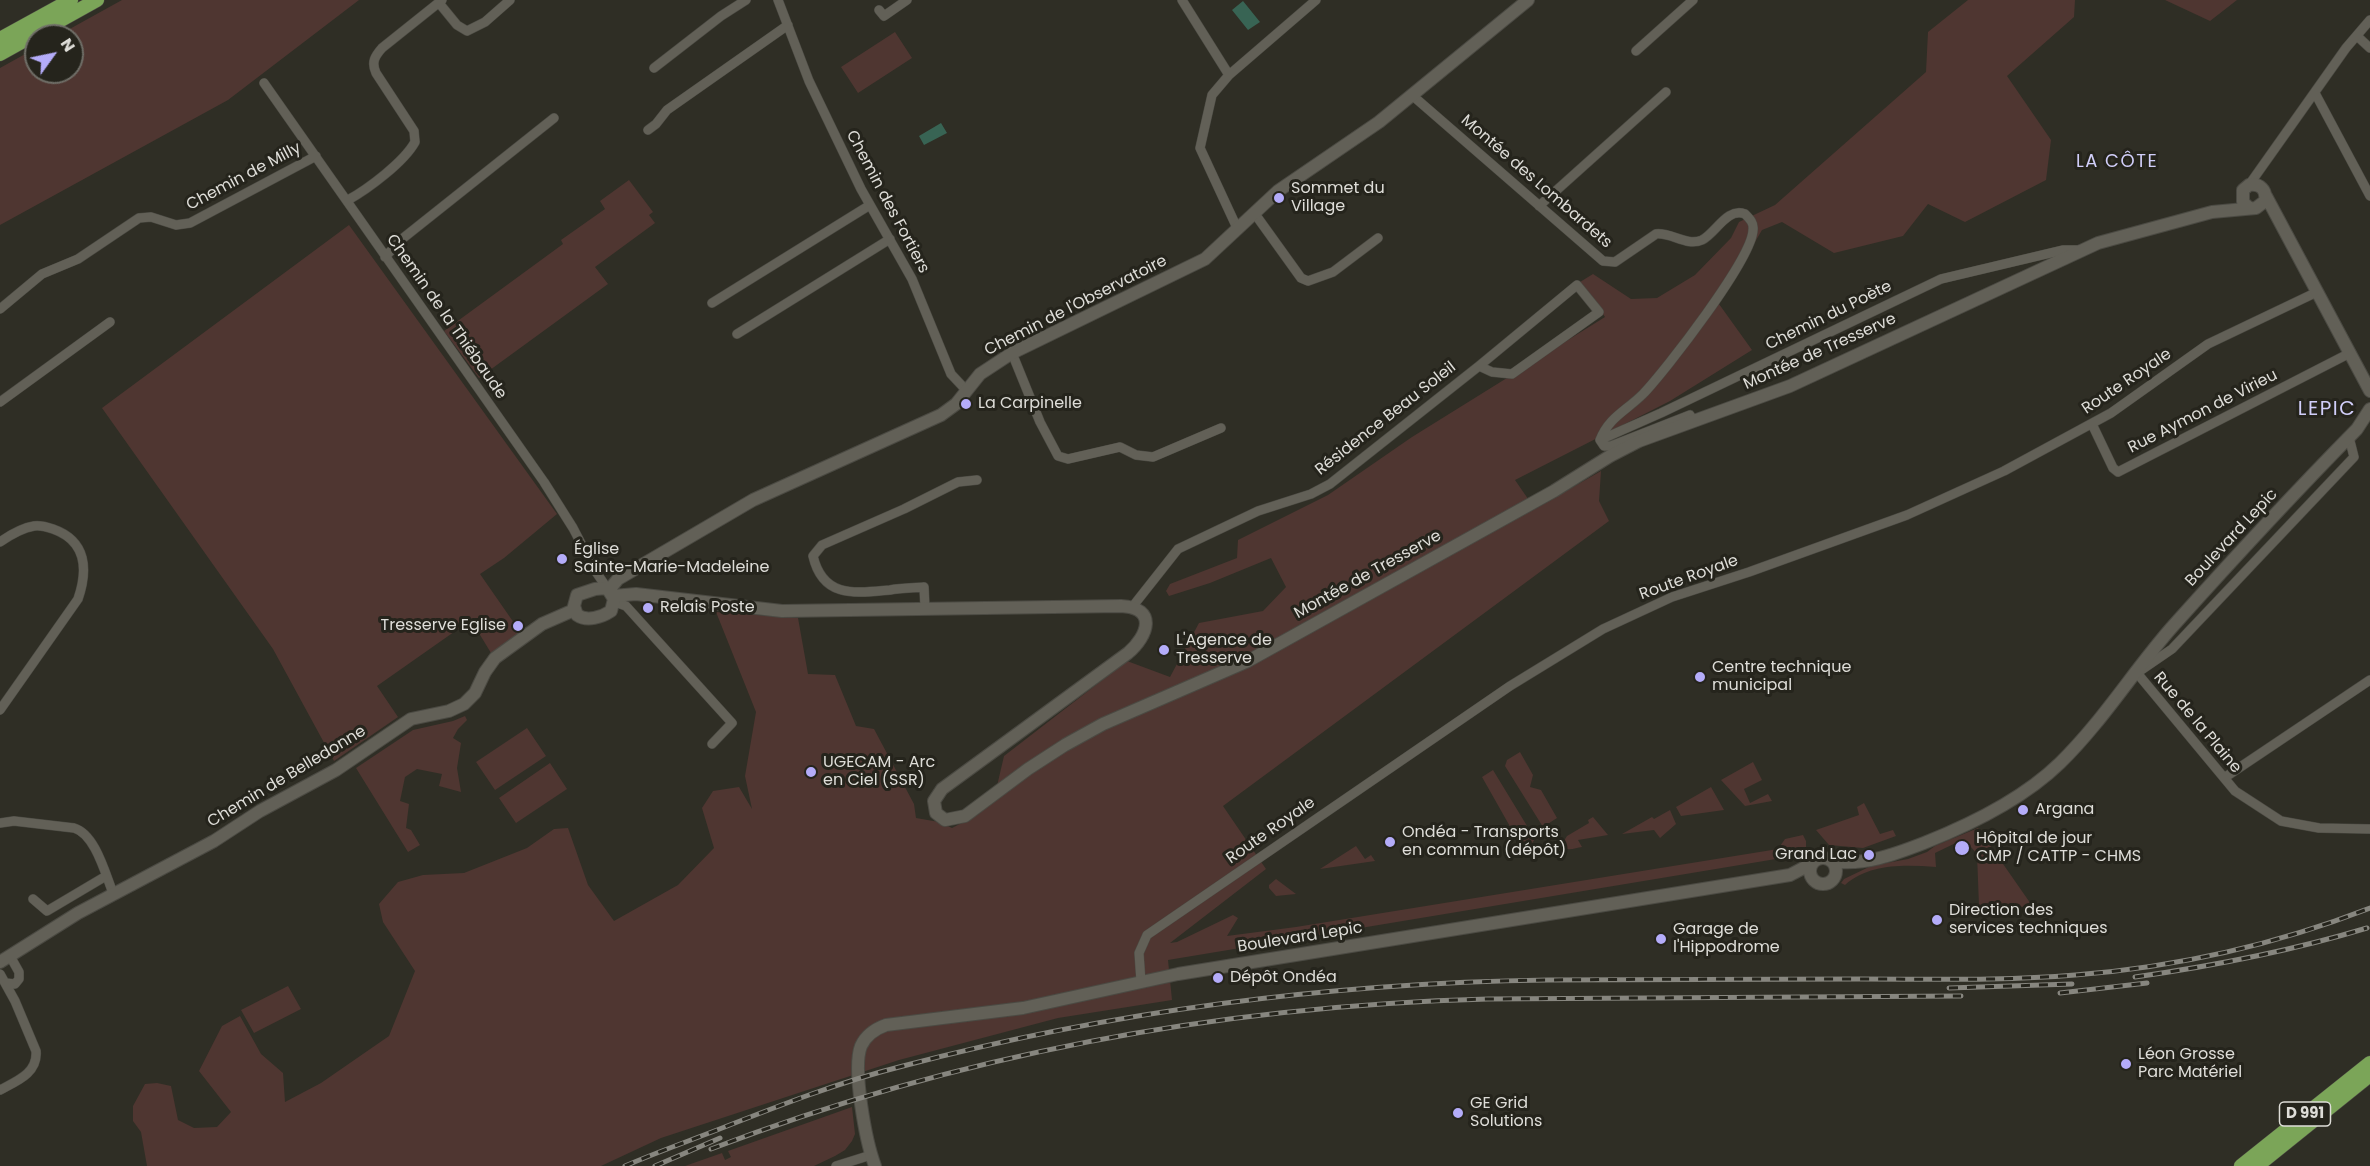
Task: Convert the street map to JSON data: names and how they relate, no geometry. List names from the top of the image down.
{
  "streets": {
    "main road": ["D 991"],
    "street": [
      "Chemin de Milly",
      "Montée des Lombardets",
      "Chemin des Fortiers",
      "Chemin de l'Observatoire",
      "Chemin du Poète",
      "Chemin de la Thiébaude",
      "Montée de Tresserve",
      "Route Royale",
      "Rue Aymon de Virieu",
      "Résidence Beau Soleil",
      "Boulevard Lepic",
      "Rue de la Plaine",
      "Chemin de Belledonne"
    ]
  },
  "crossings": [
    ["Chemin de Milly", "Chemin de la Thiébaude"],
    ["Montée des Lombardets", "Chemin de l'Observatoire"],
    ["Montée des Lombardets", "Chemin du Poète"],
    ["Chemin des Fortiers", "Chemin de l'Observatoire"],
    ["Chemin de l'Observatoire", "Chemin de la Thiébaude"],
    ["Chemin du Poète", "Montée de Tresserve"],
    ["Montée de Tresserve", "Résidence Beau Soleil"],
    ["Route Royale", "Rue Aymon de Virieu"],
    ["Route Royale", "Boulevard Lepic"],
    ["Boulevard Lepic", "Rue de la Plaine"]
  ],
  "districts": ["LA CÔTE", "LEPIC"],
  "places": [
    "Sommet du Village",
    "La Carpinelle",
    "Église Sainte-Marie-Madeleine",
    "Relais Poste",
    "Tresserve Eglise",
    "L'Agence de Tresserve",
    "Centre technique municipal",
    "UGECAM - Arc en Ciel (SSR)",
    "Argana",
    "Ondéa - Transports en commun (dépôt)",
    "Hôpital de jour CMP / CATTP - CHMS",
    "Grand Lac",
    "Direction des services techniques",
    "Garage de l'Hippodrome",
    "Dépôt Ondéa",
    "Léon Grosse Parc Matériel",
    "GE Grid Solutions"
  ],
  "north": "top right"
}
